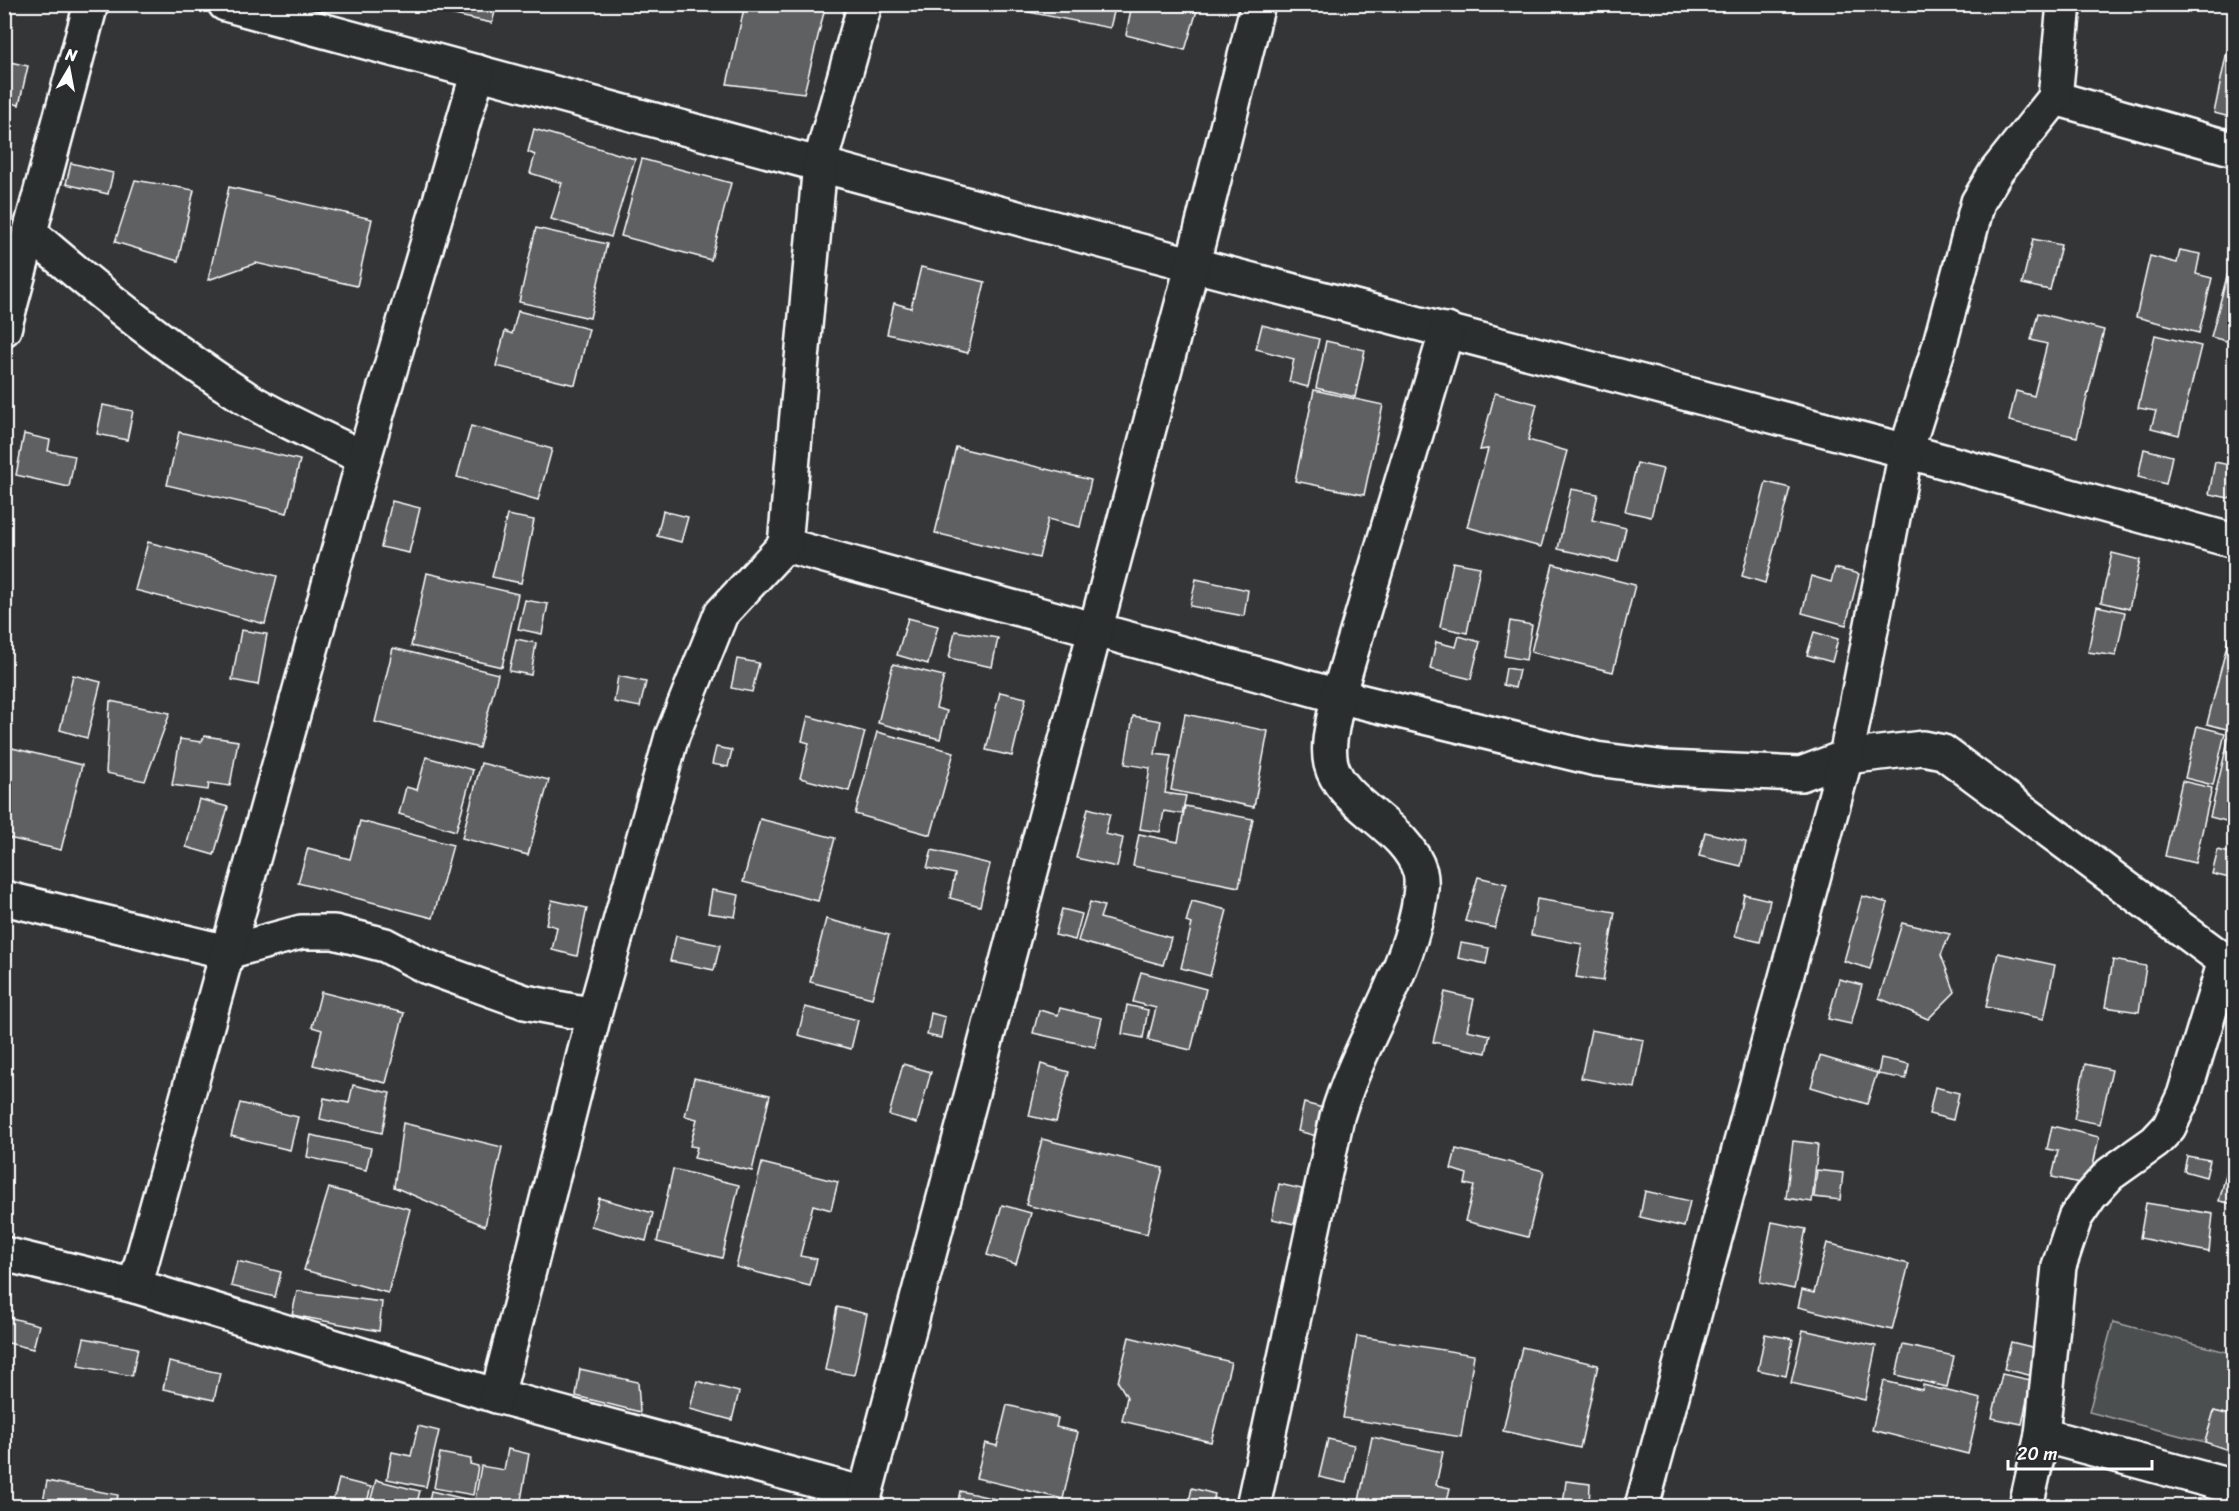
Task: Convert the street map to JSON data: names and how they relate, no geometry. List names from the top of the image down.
{
  "scale_bar": "20 m",
  "north": "top"
}
